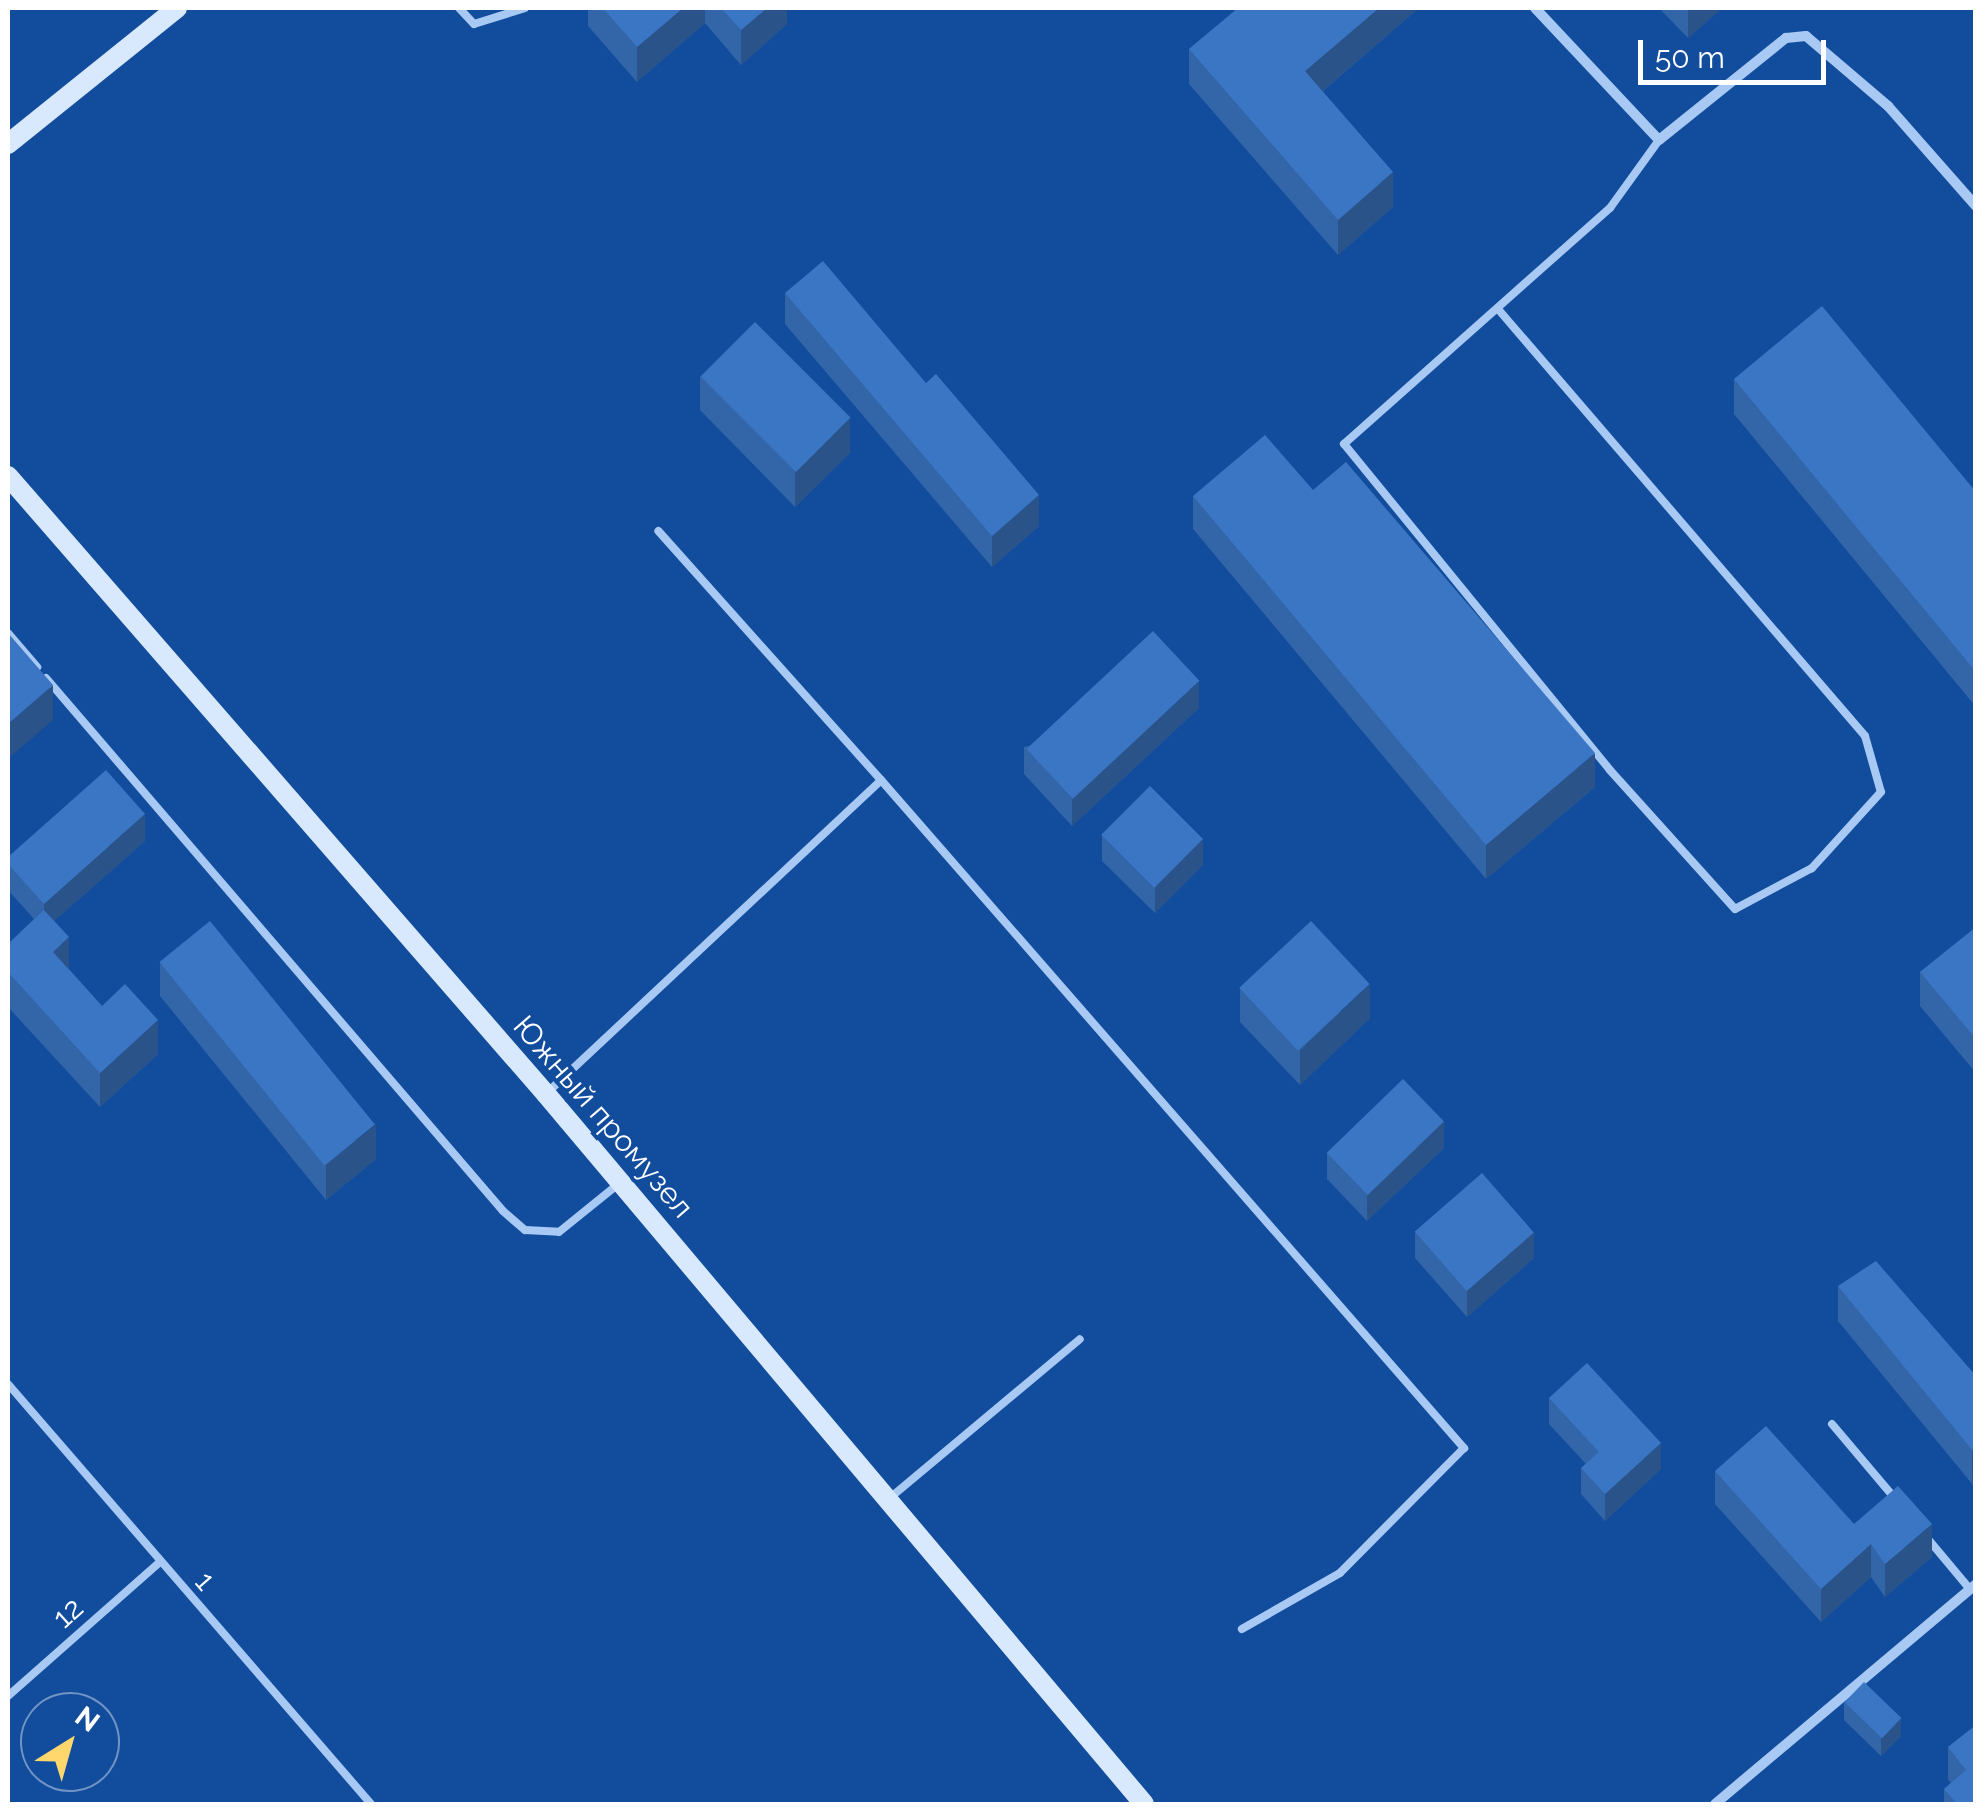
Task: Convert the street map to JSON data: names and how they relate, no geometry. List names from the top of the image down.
{
  "streets": {
    "street": ["Южный промузел"],
    "lane": ["1", "12"]
  },
  "crossings": [
    ["1", "12"]
  ],
  "scale_bar": "50 m",
  "north": "top right"
}
